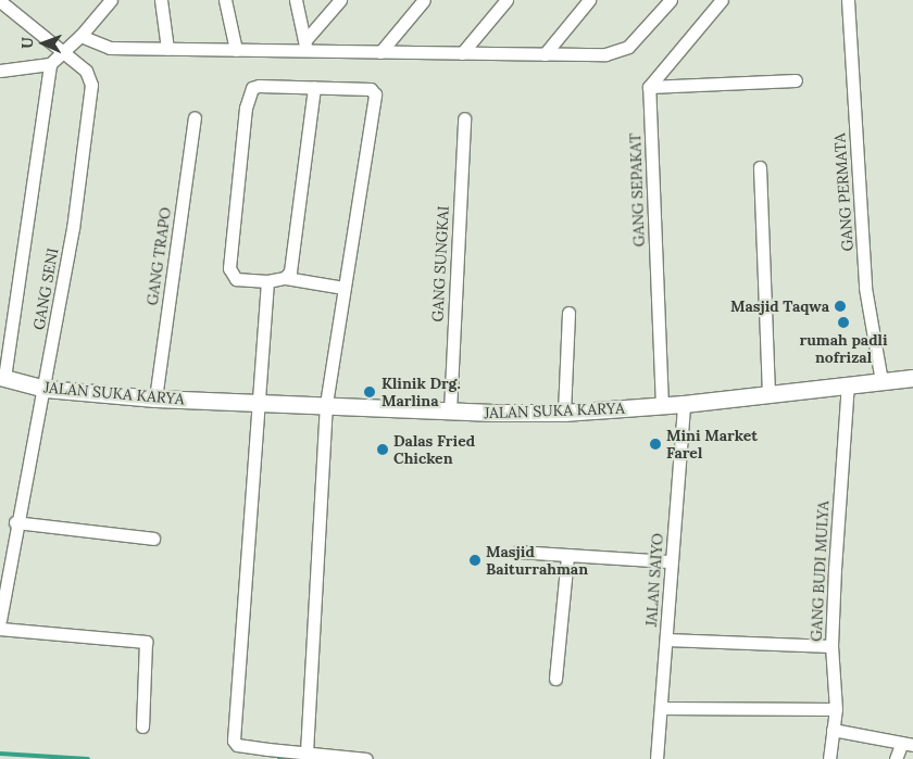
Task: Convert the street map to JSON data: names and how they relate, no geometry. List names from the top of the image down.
{
  "streets": {
    "main road": ["JALAN SUKA KARYA"],
    "street": [
      "GANG SEPAKAT",
      "GANG PERMATA",
      "GANG TRAPO",
      "GANG SUNGKAI",
      "GANG SENI",
      "GANG BUDI MULYA",
      "JALAN SAIYO"
    ]
  },
  "crossings": [
    ["GANG SEPAKAT", "JALAN SUKA KARYA"],
    ["GANG PERMATA", "JALAN SUKA KARYA"],
    ["GANG TRAPO", "JALAN SUKA KARYA"],
    ["GANG SUNGKAI", "JALAN SUKA KARYA"],
    ["GANG SENI", "JALAN SUKA KARYA"],
    ["JALAN SUKA KARYA", "GANG BUDI MULYA"],
    ["JALAN SUKA KARYA", "JALAN SAIYO"]
  ],
  "places": [
    "Masjid Taqwa",
    "rumah padli nofrizal",
    "Klinik Drg. Marlina",
    "Mini Market Farel",
    "Dalas Fried Chicken",
    "Masjid Baiturrahman"
  ],
  "north": "left"
}
